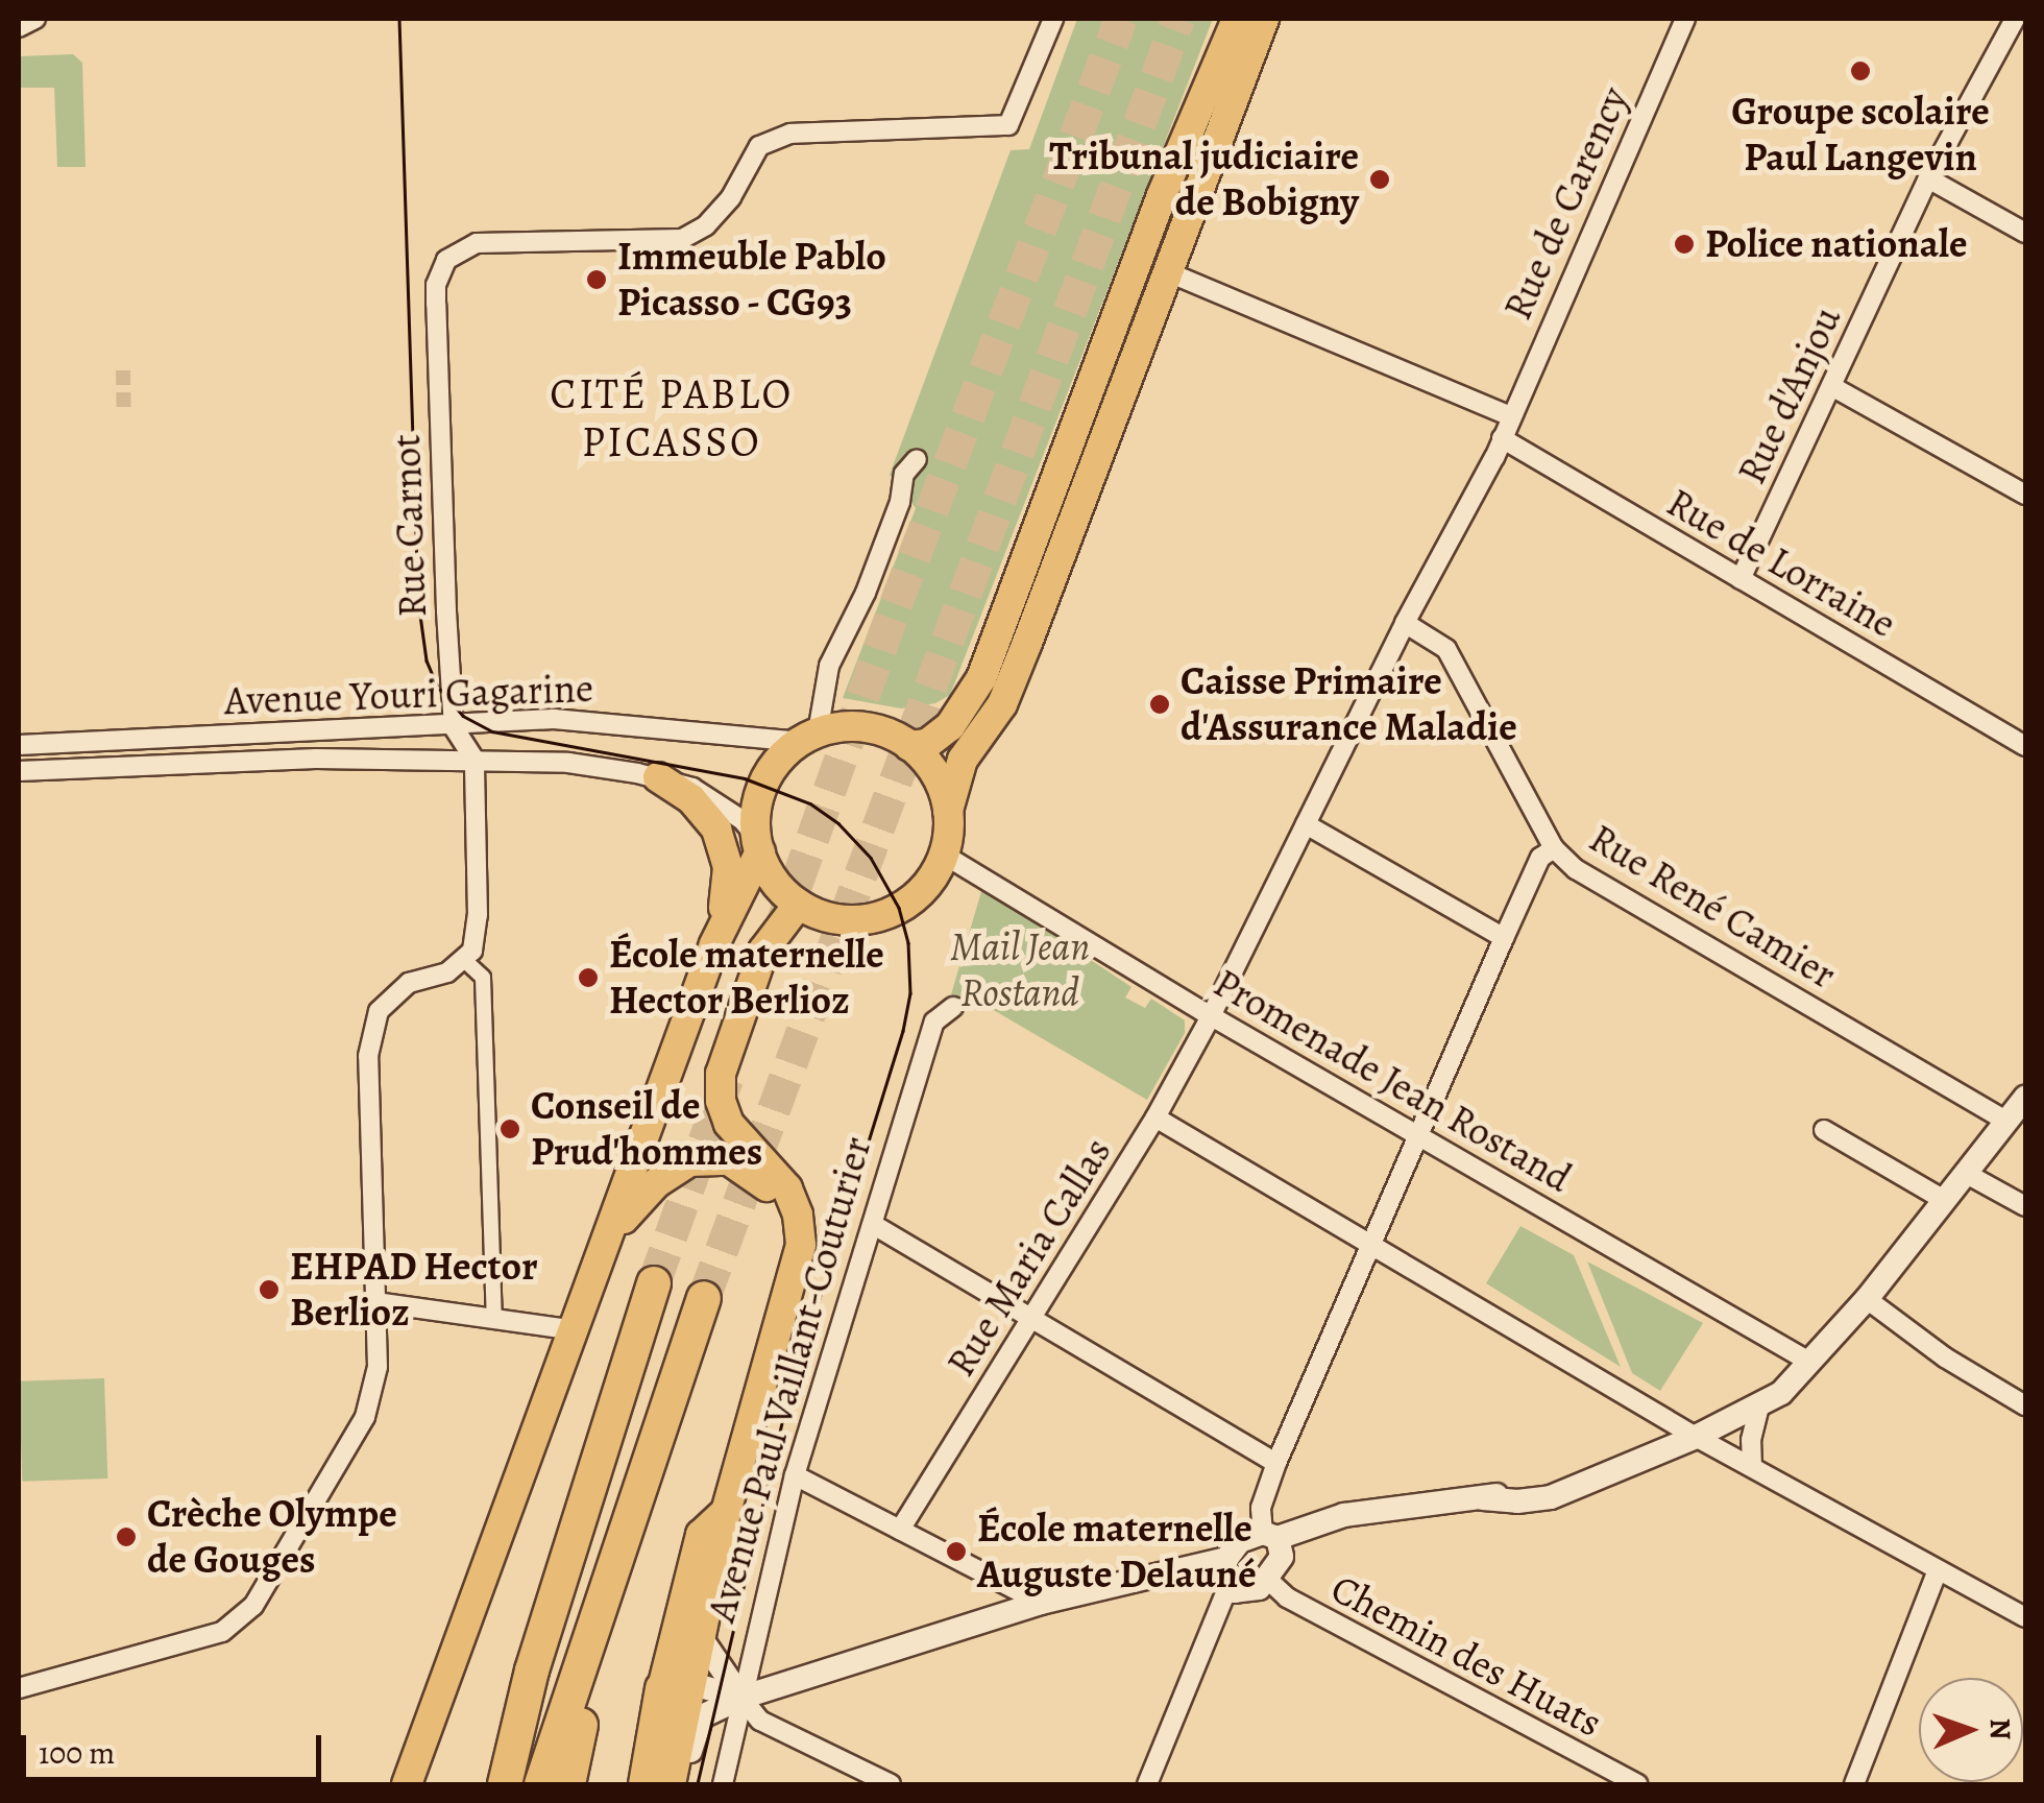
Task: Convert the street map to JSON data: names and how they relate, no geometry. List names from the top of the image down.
{
  "streets": {
    "main road": ["Avenue Paul Vaillant-Couturier"],
    "street": [
      "Rue de Carency",
      "Rue d'Anjou",
      "Rue Carnot",
      "Rue de Lorraine",
      "Avenue Youri Gagarine",
      "Rue René Camier",
      "Promenade Jean Rostand",
      "Rue Maria Callas",
      "Chemin des Huats"
    ]
  },
  "crossings": [
    ["Rue d'Anjou", "Rue de Lorraine"],
    ["Rue Carnot", "Avenue Youri Gagarine"],
    ["Avenue Youri Gagarine", "Promenade Jean Rostand"],
    ["Avenue Youri Gagarine", "Avenue Paul Vaillant-Couturier"],
    ["Rue René Camier", "Rue Maria Callas"],
    ["Promenade Jean Rostand", "Rue Maria Callas"],
    ["Promenade Jean Rostand", "Avenue Paul Vaillant-Couturier"]
  ],
  "districts": ["CITÉ PABLO PICASSO"],
  "parks": ["Mail Jean Rostand"],
  "places": [
    "Groupe scolaire Paul Langevin",
    "Tribunal judiciaire de Bobigny",
    "Police nationale",
    "Immeuble Pablo Picasso - CG93",
    "Caisse Primaire d'Assurance Maladie",
    "École maternelle Hector Berlioz",
    "Conseil de Prud'hommes",
    "EHPAD Hector Berlioz",
    "Crèche Olympe de Gouges",
    "École maternelle Auguste Delauné"
  ],
  "scale_bar": "100 m",
  "north": "right"
}
